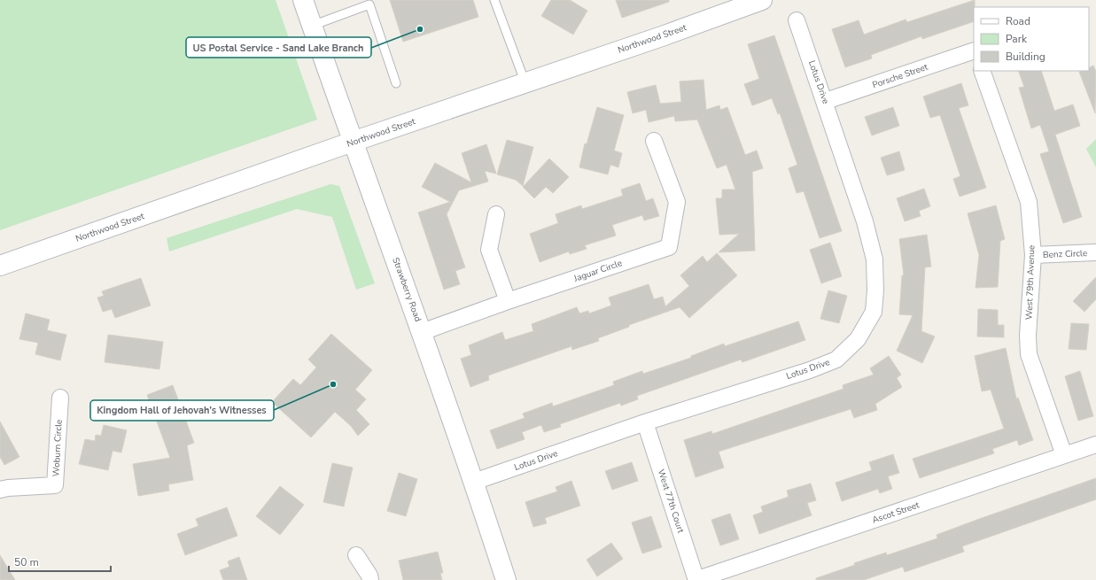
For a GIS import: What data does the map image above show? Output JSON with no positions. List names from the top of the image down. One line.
{"streets":{"street":["Northwood Street","Porsche Street","Lotus Drive","Benz Circle","Jaguar Circle","West 79th Avenue","Strawberry Road","Woburn Circle","West 77th Court","Ascot Street"]},"crossings":[["Northwood Street","Strawberry Road"],["Porsche Street","Lotus Drive"],["Lotus Drive","Strawberry Road"],["Lotus Drive","West 77th Court"],["Benz Circle","West 79th Avenue"],["Jaguar Circle","Strawberry Road"],["West 79th Avenue","Ascot Street"],["West 77th Court","Ascot Street"]],"places":["US Postal Service - Sand Lake Branch","Kingdom Hall of Jehovah’s Witnesses"],"legend":["Road","Park","Building"],"scale_bar":"50 m"}
